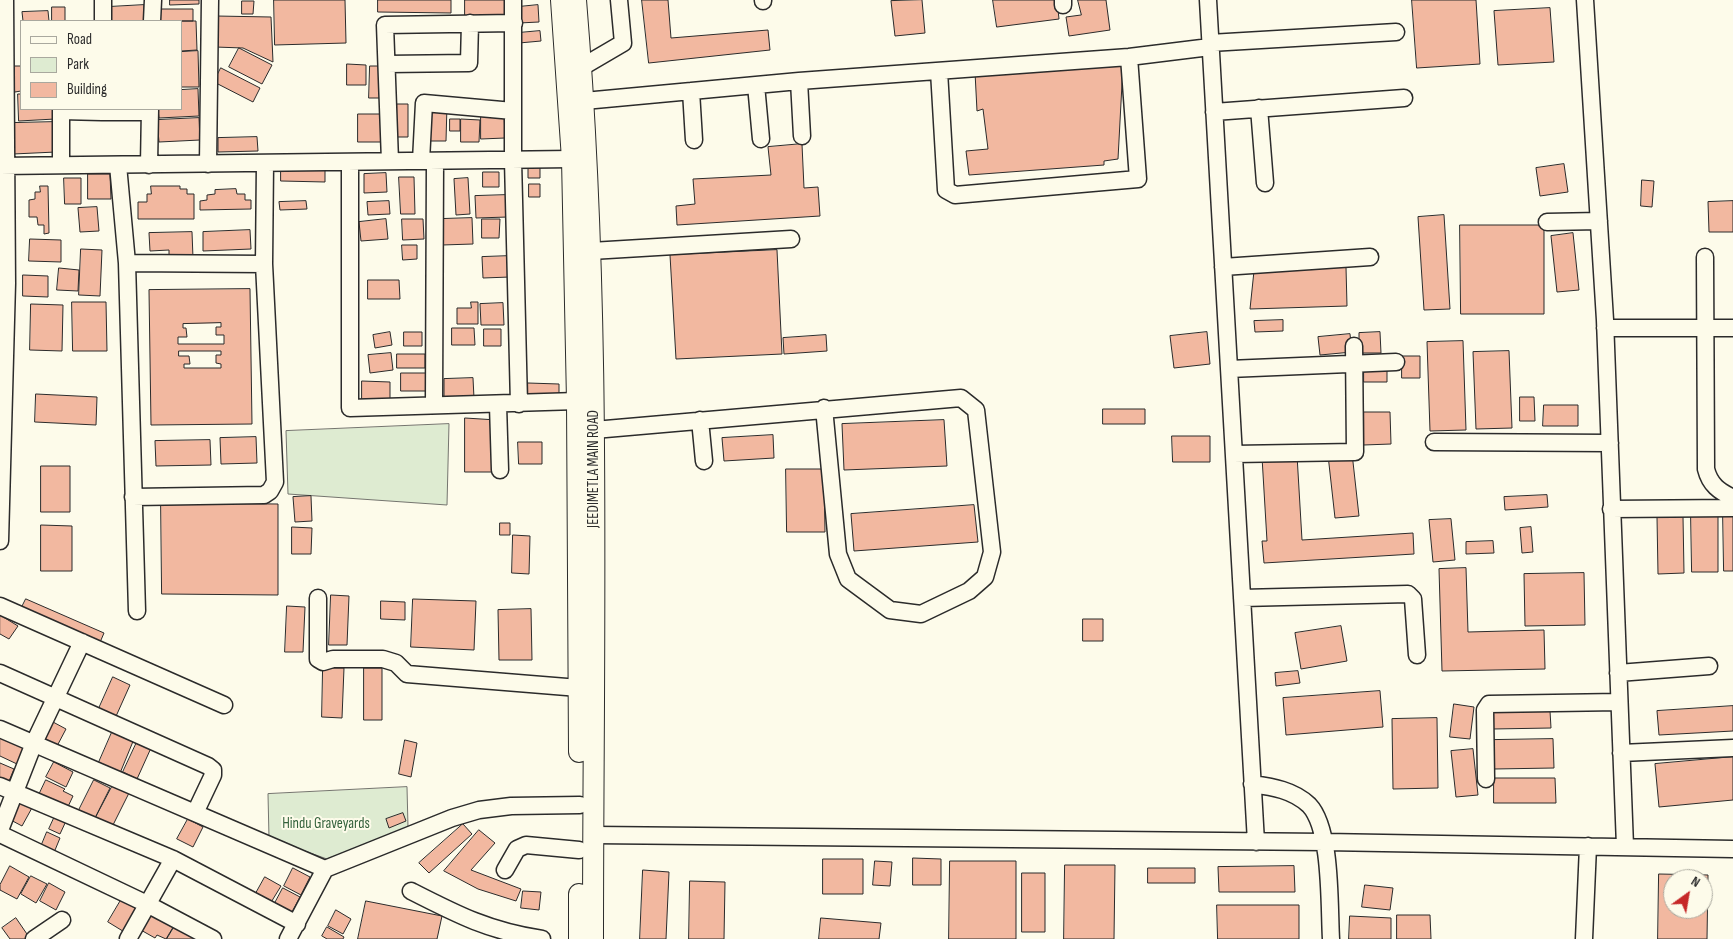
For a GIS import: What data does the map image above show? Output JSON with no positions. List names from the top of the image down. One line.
{"streets":{"main road":["JEEDIMETLA MAIN ROAD"]},"parks":["Hindu Graveyards"],"legend":["Road","Park","Building"],"north":"top right"}
